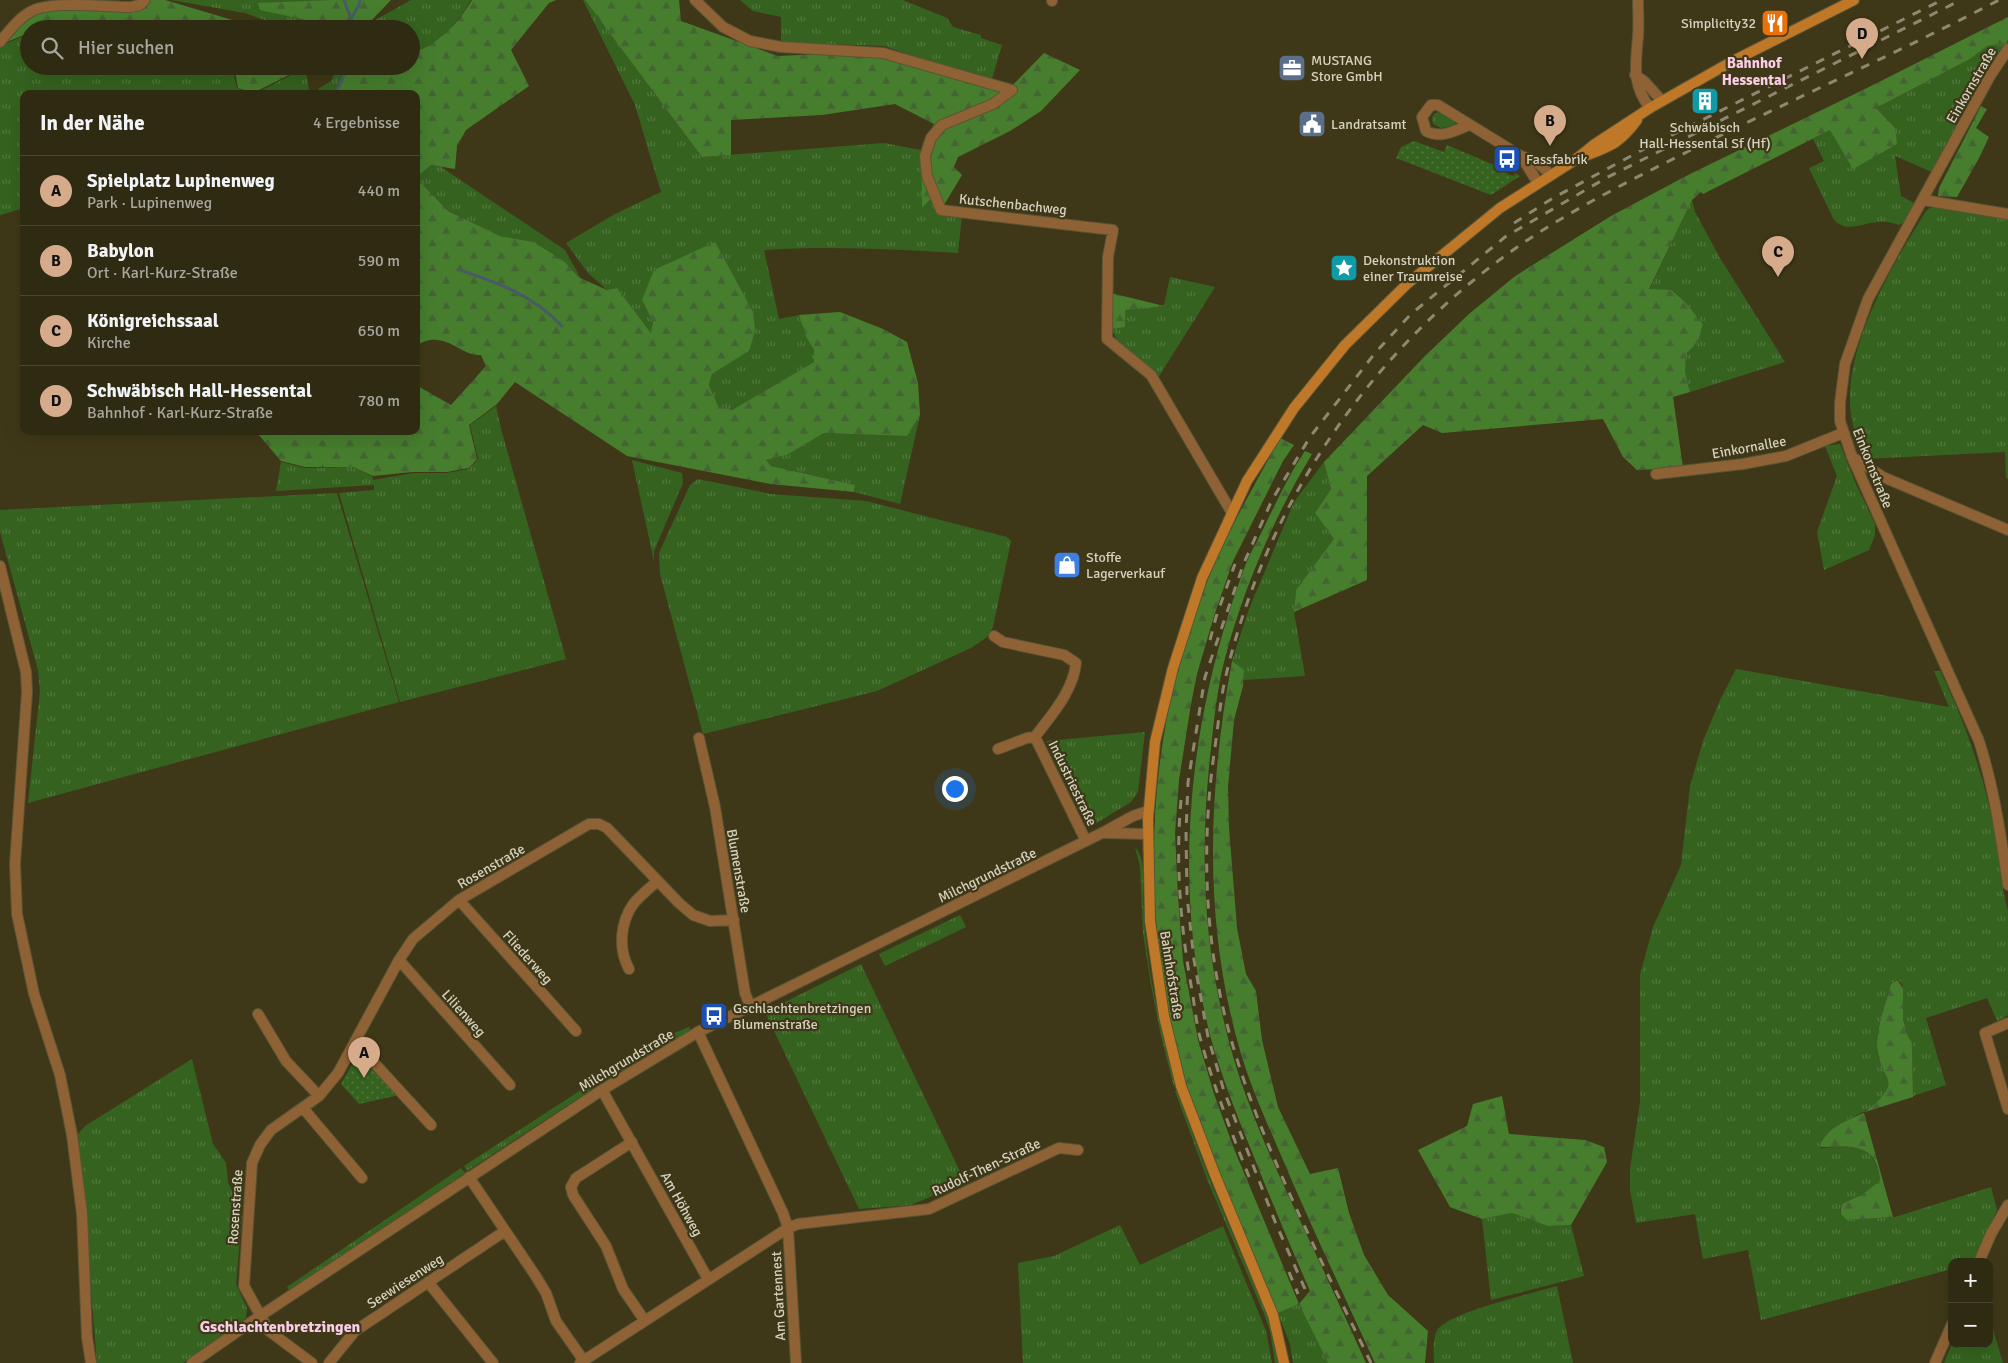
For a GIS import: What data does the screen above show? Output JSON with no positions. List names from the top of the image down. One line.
{"streets":{"main road":["Bahnhofstraße"],"street":["Einkornstraße","Kutschenbachweg","Einkornallee","Industriestraße","Rosenstraße","Blumenstraße","Milchgrundstraße","Fliederweg","Lilienweg","Rudolf-Then-Straße","Am Höhweg","Seewiesenweg","Am Gartennest"]},"crossings":[["Einkornstraße","Einkornallee"],["Kutschenbachweg","Bahnhofstraße"],["Industriestraße","Milchgrundstraße"],["Rosenstraße","Blumenstraße"],["Rosenstraße","Milchgrundstraße"],["Rosenstraße","Fliederweg"],["Rosenstraße","Lilienweg"],["Blumenstraße","Milchgrundstraße"],["Milchgrundstraße","Bahnhofstraße"],["Milchgrundstraße","Am Höhweg"],["Rudolf-Then-Straße","Am Höhweg"],["Rudolf-Then-Straße","Am Gartennest"]],"districts":["Bahnhof Hessental","Gschlachtenbretzingen"],"places":{"restaurant":["Simplicity32"],"office":["MUSTANG Store GmbH"],"building":["Schwäbisch Hall-Hessental Sf (Hf)"],"public building":["Landratsamt"],"bus stop":["Fassfabrik","Gschlachtenbretzingen Blumenstraße"],"place":["Dekonstruktion einer Traumreise"],"shop":["Stoffe Lagerverkauf"]},"page":{"pins":["D","B","C","A"],"search":"Hier suchen","heading":["In der Nähe","4 Ergebnisse"],"list":[{"mark":"A","name":"Spielplatz Lupinenweg","note":"Park · Lupinenweg","value":"440 m"},{"mark":"B","name":"Babylon","note":"Ort · Karl-Kurz-Straße","value":"590 m"},{"mark":"C","name":"Königreichssaal","note":"Kirche","value":"650 m"},{"mark":"D","name":"Schwäbisch Hall-Hessental","note":"Bahnhof · Karl-Kurz-Straße","value":"780 m"}],"map_buttons":["+","−"]}}
